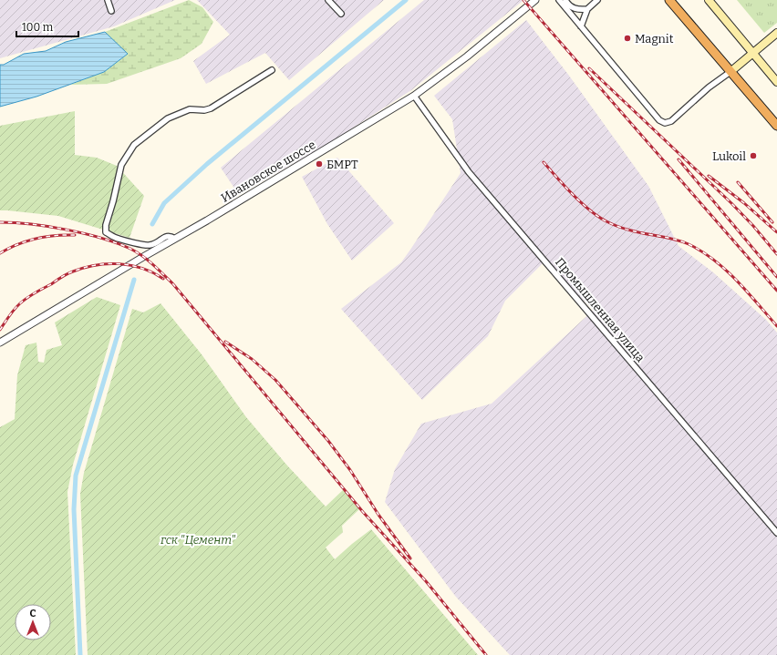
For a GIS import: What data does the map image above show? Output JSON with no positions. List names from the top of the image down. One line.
{"streets":{"street":["Ивановское шоссе","Промышленная улица"]},"crossings":[["Ивановское шоссе","Промышленная улица"]],"parks":["гск \"Цемент\""],"places":["Magnit","Lukoil","БМРТ"],"scale_bar":"100 m","north":"top"}
